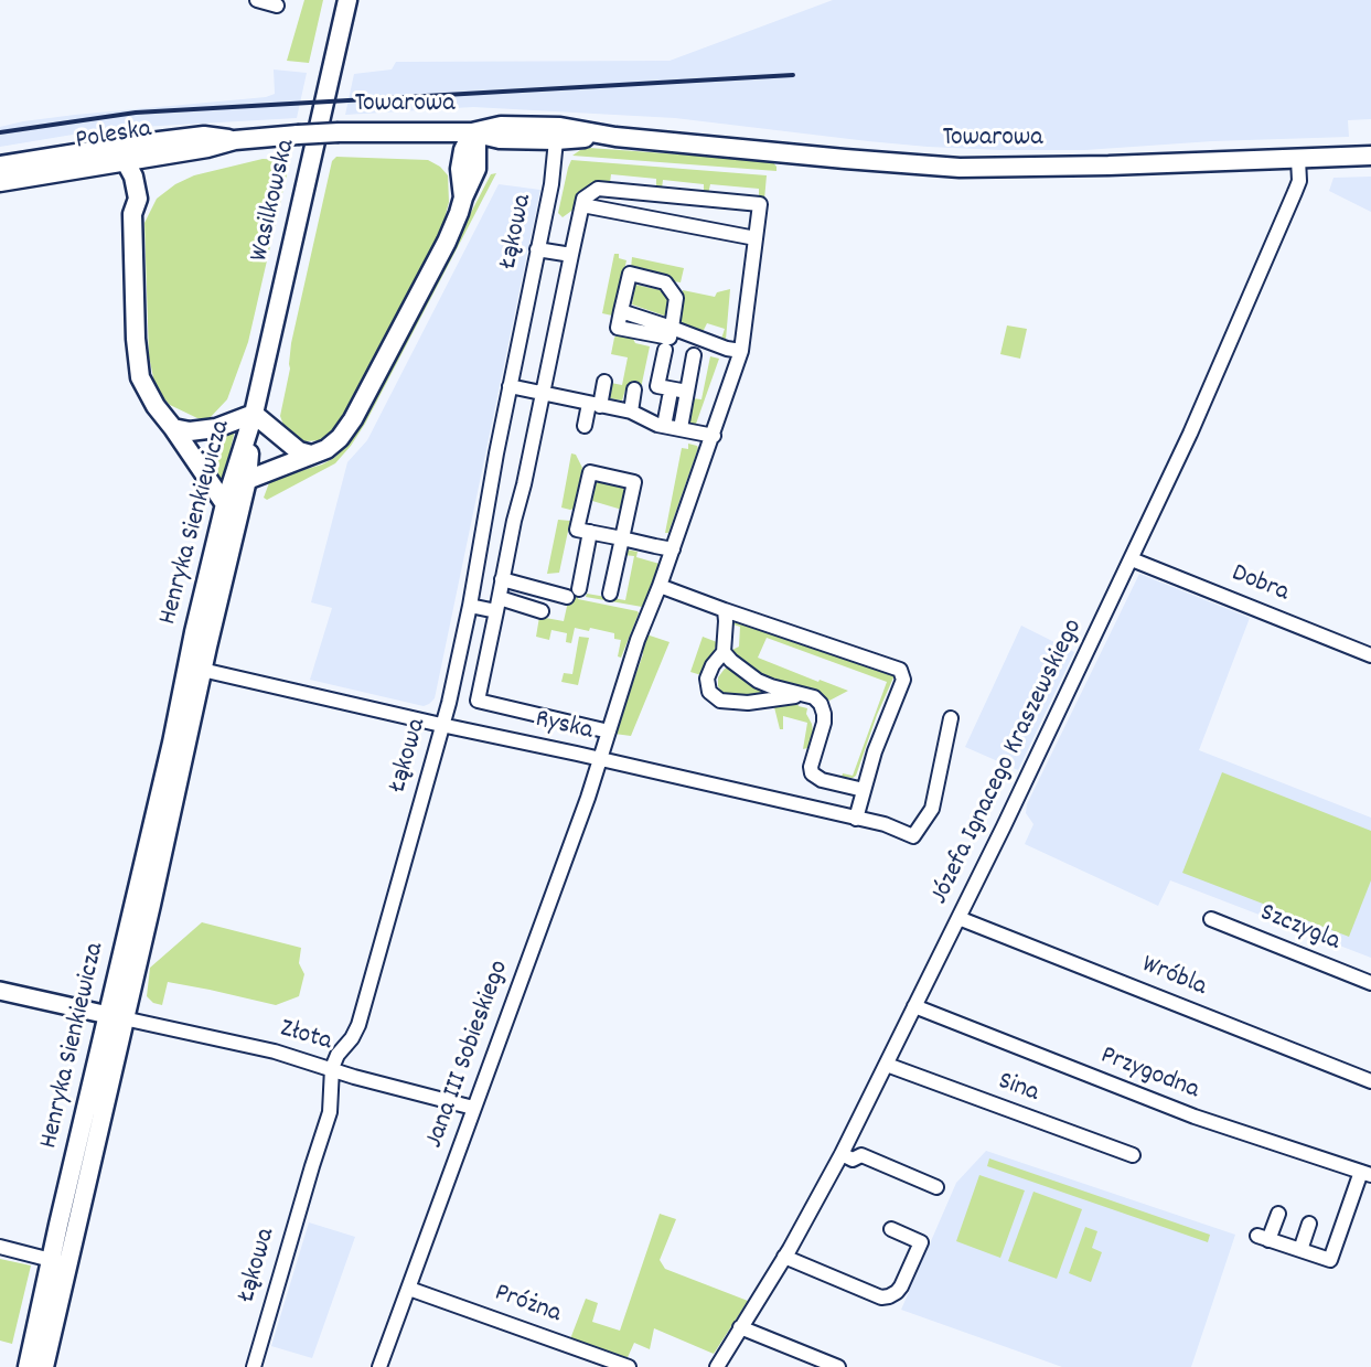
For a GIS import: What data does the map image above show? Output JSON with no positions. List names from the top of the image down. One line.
{"streets":{"main road":["Towarowa","Poleska","Wasilkowska","Henryka Sienkiewicza"],"street":["Łąkowa","Dobra","Ryska","Józefa Ignacego Kraszewskiego","Szczygla","Wróbla","Złota","Jana III Sobieskiego","Przygodna","Sina","Próżna"]},"crossings":[["Towarowa","Poleska"],["Towarowa","Łąkowa"],["Towarowa","Józefa Ignacego Kraszewskiego"],["Wasilkowska","Henryka Sienkiewicza"],["Łąkowa","Ryska"],["Łąkowa","Złota"],["Henryka Sienkiewicza","Ryska"],["Henryka Sienkiewicza","Złota"],["Dobra","Józefa Ignacego Kraszewskiego"],["Ryska","Jana III Sobieskiego"],["Józefa Ignacego Kraszewskiego","Wróbla"],["Józefa Ignacego Kraszewskiego","Przygodna"],["Józefa Ignacego Kraszewskiego","Sina"],["Złota","Jana III Sobieskiego"],["Jana III Sobieskiego","Próżna"]]}
